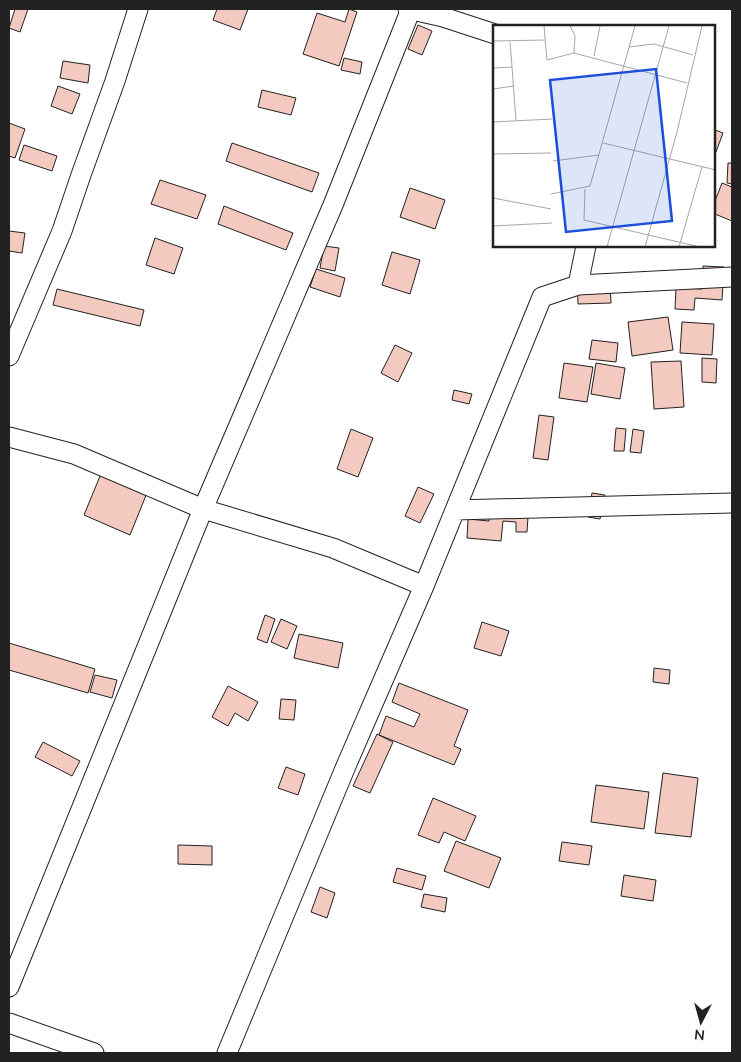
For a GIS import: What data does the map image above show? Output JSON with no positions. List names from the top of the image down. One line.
{"north":"bottom"}
